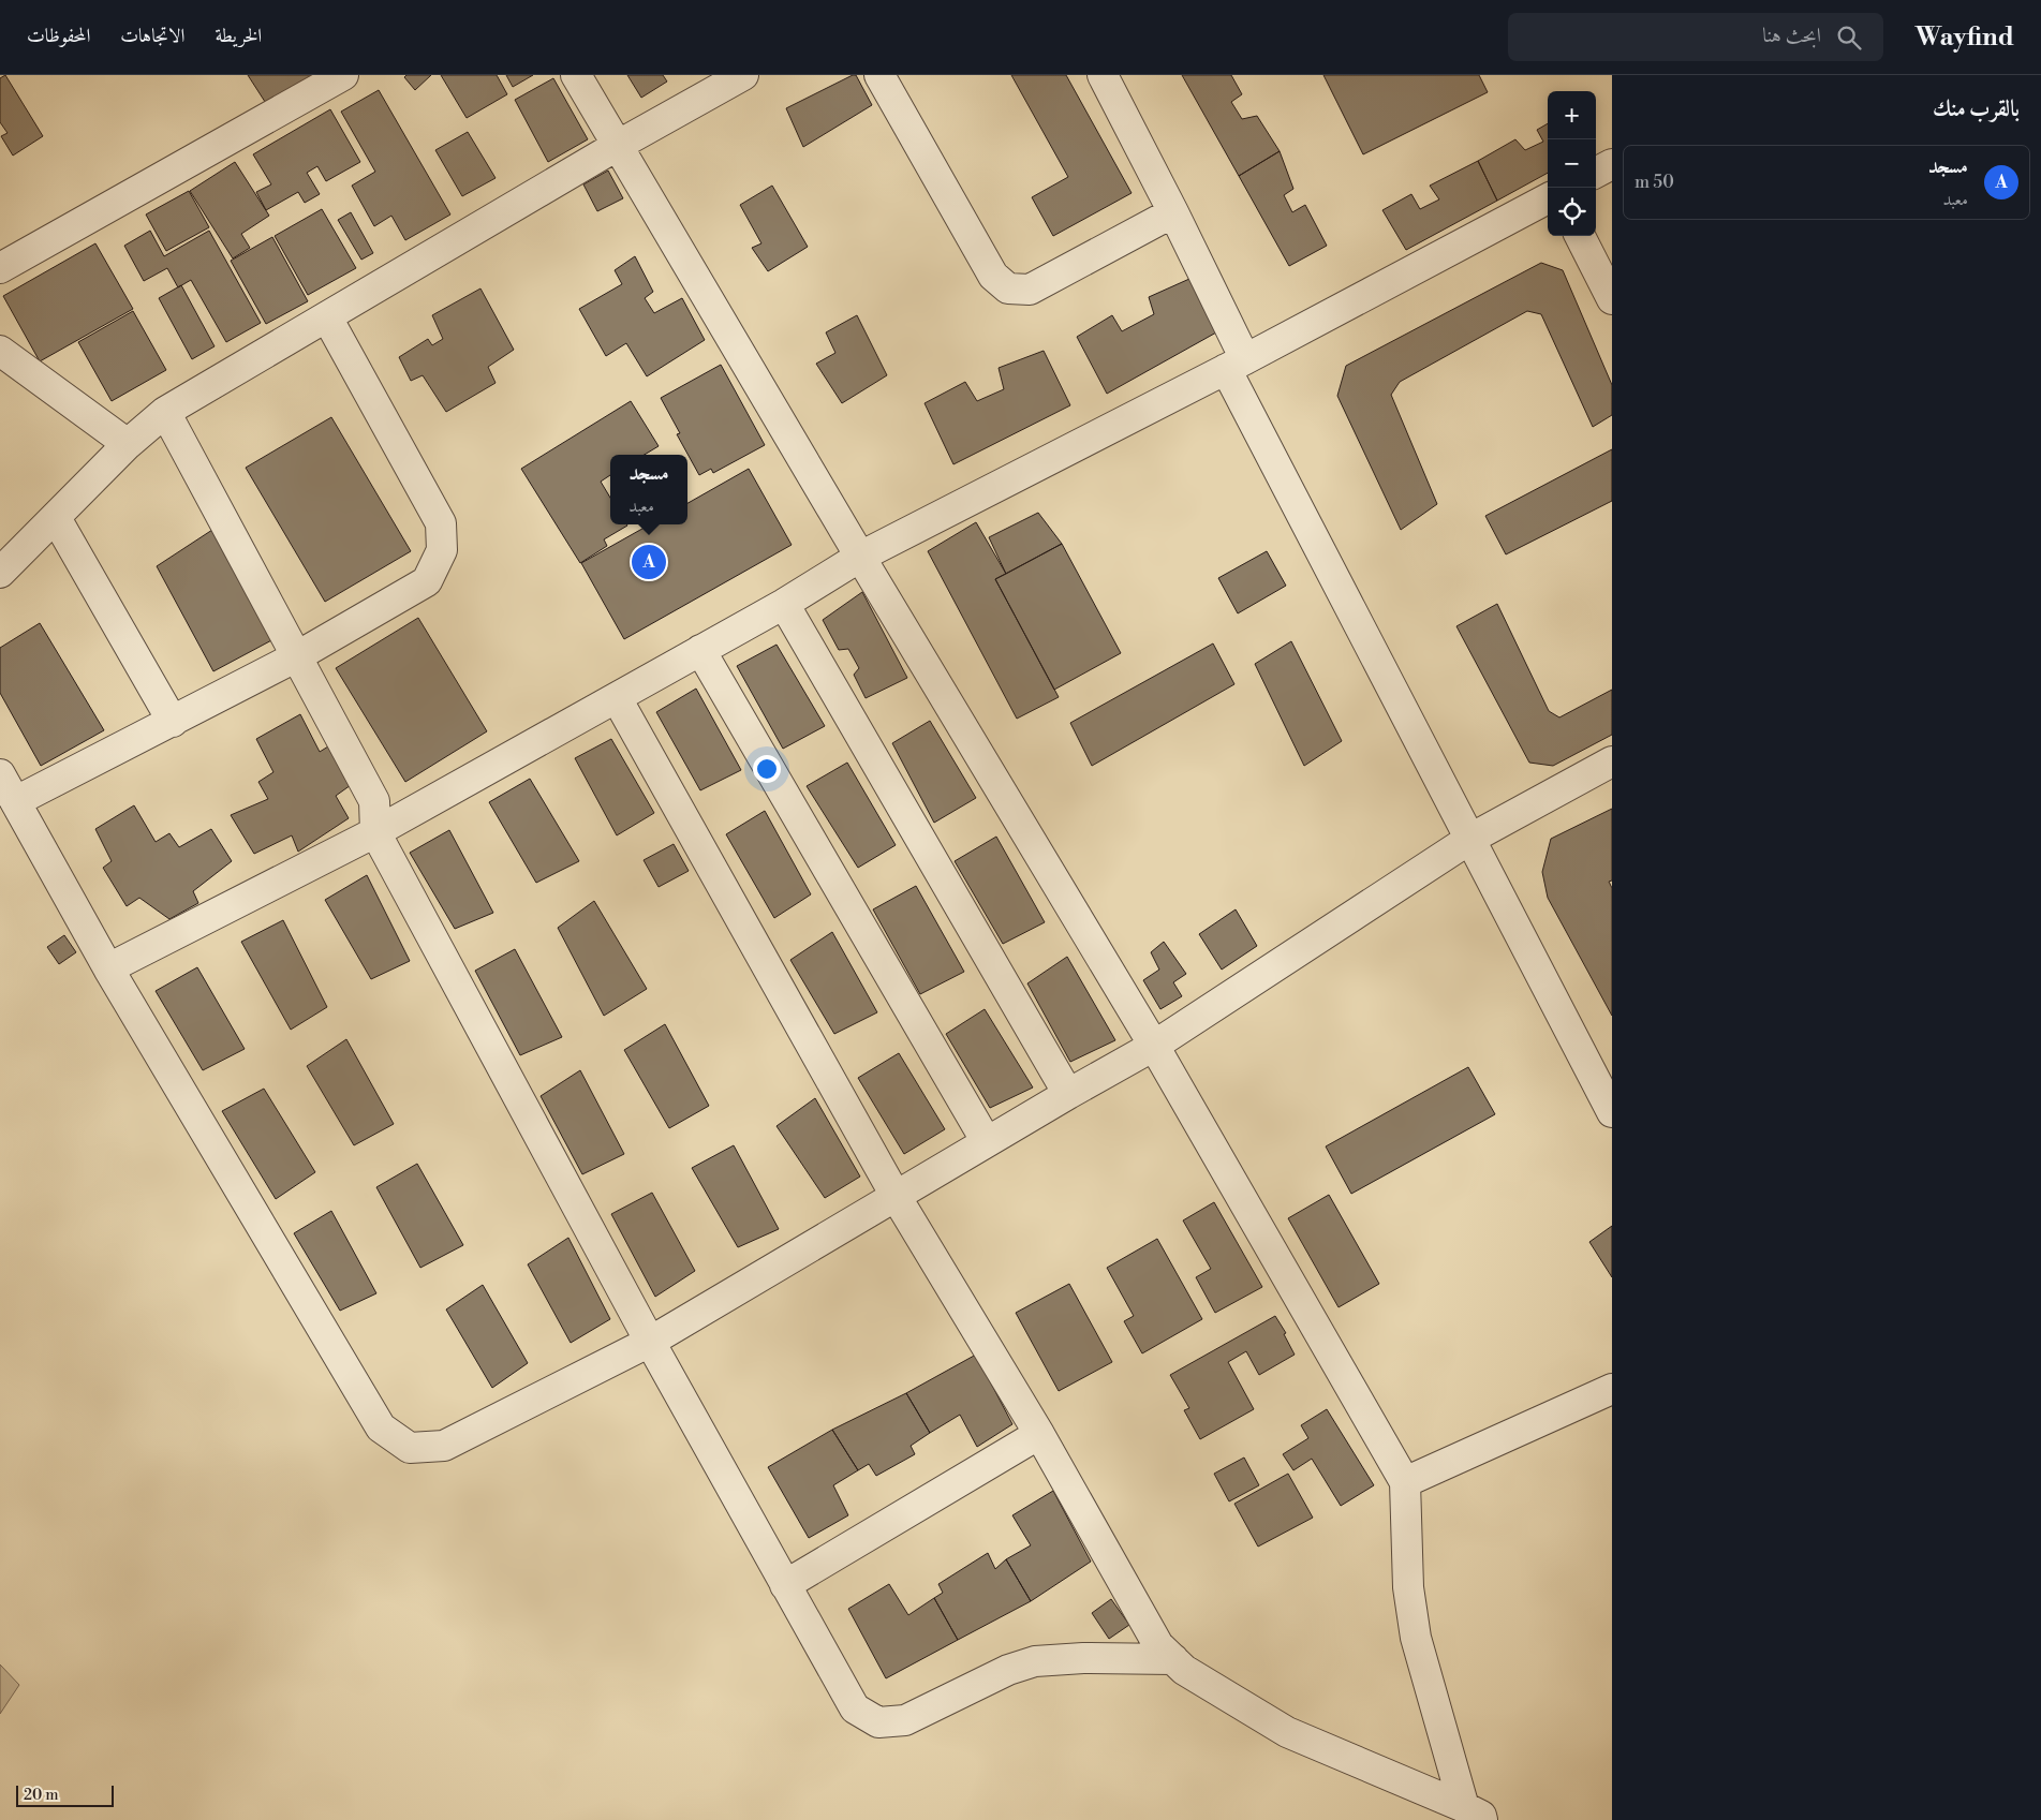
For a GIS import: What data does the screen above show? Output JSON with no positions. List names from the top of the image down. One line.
{"scale_bar":"20 m","page":{"header":"Wayfind","search":"ابحث هنا","nav":["الخريطة","الاتجاهات","المحفوظات"],"heading":"بالقرب منك","map_buttons":["+","−"],"list":[{"mark":"A","name":"مسجد","note":"معبد","value":"50 m"}],"popup":["مسجد","معبد"],"pins":"A","scale":"20 m"}}
